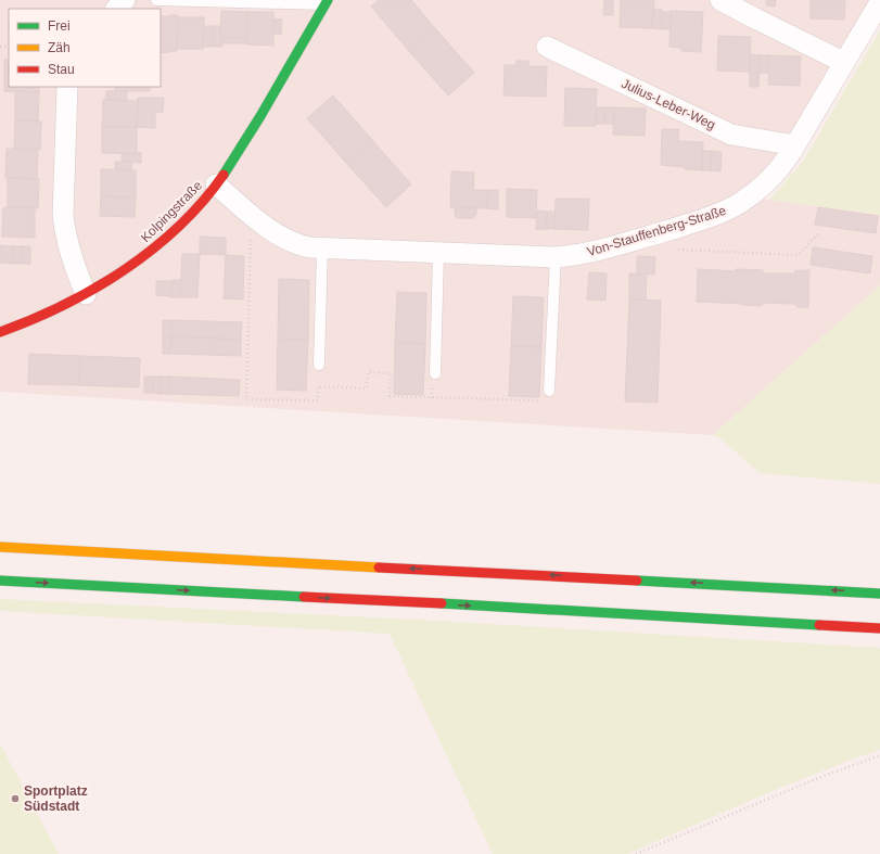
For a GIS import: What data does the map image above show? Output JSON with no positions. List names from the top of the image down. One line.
{"streets":{"main road":["Kolpingstraße"],"street":["Julius-Leber-Weg","Von-Stauffenberg-Straße"]},"crossings":[["Julius-Leber-Weg","Von-Stauffenberg-Straße"],["Kolpingstraße","Von-Stauffenberg-Straße"]],"places":["Sportplatz Südstadt"],"legend":["Frei","Zäh","Stau"]}
